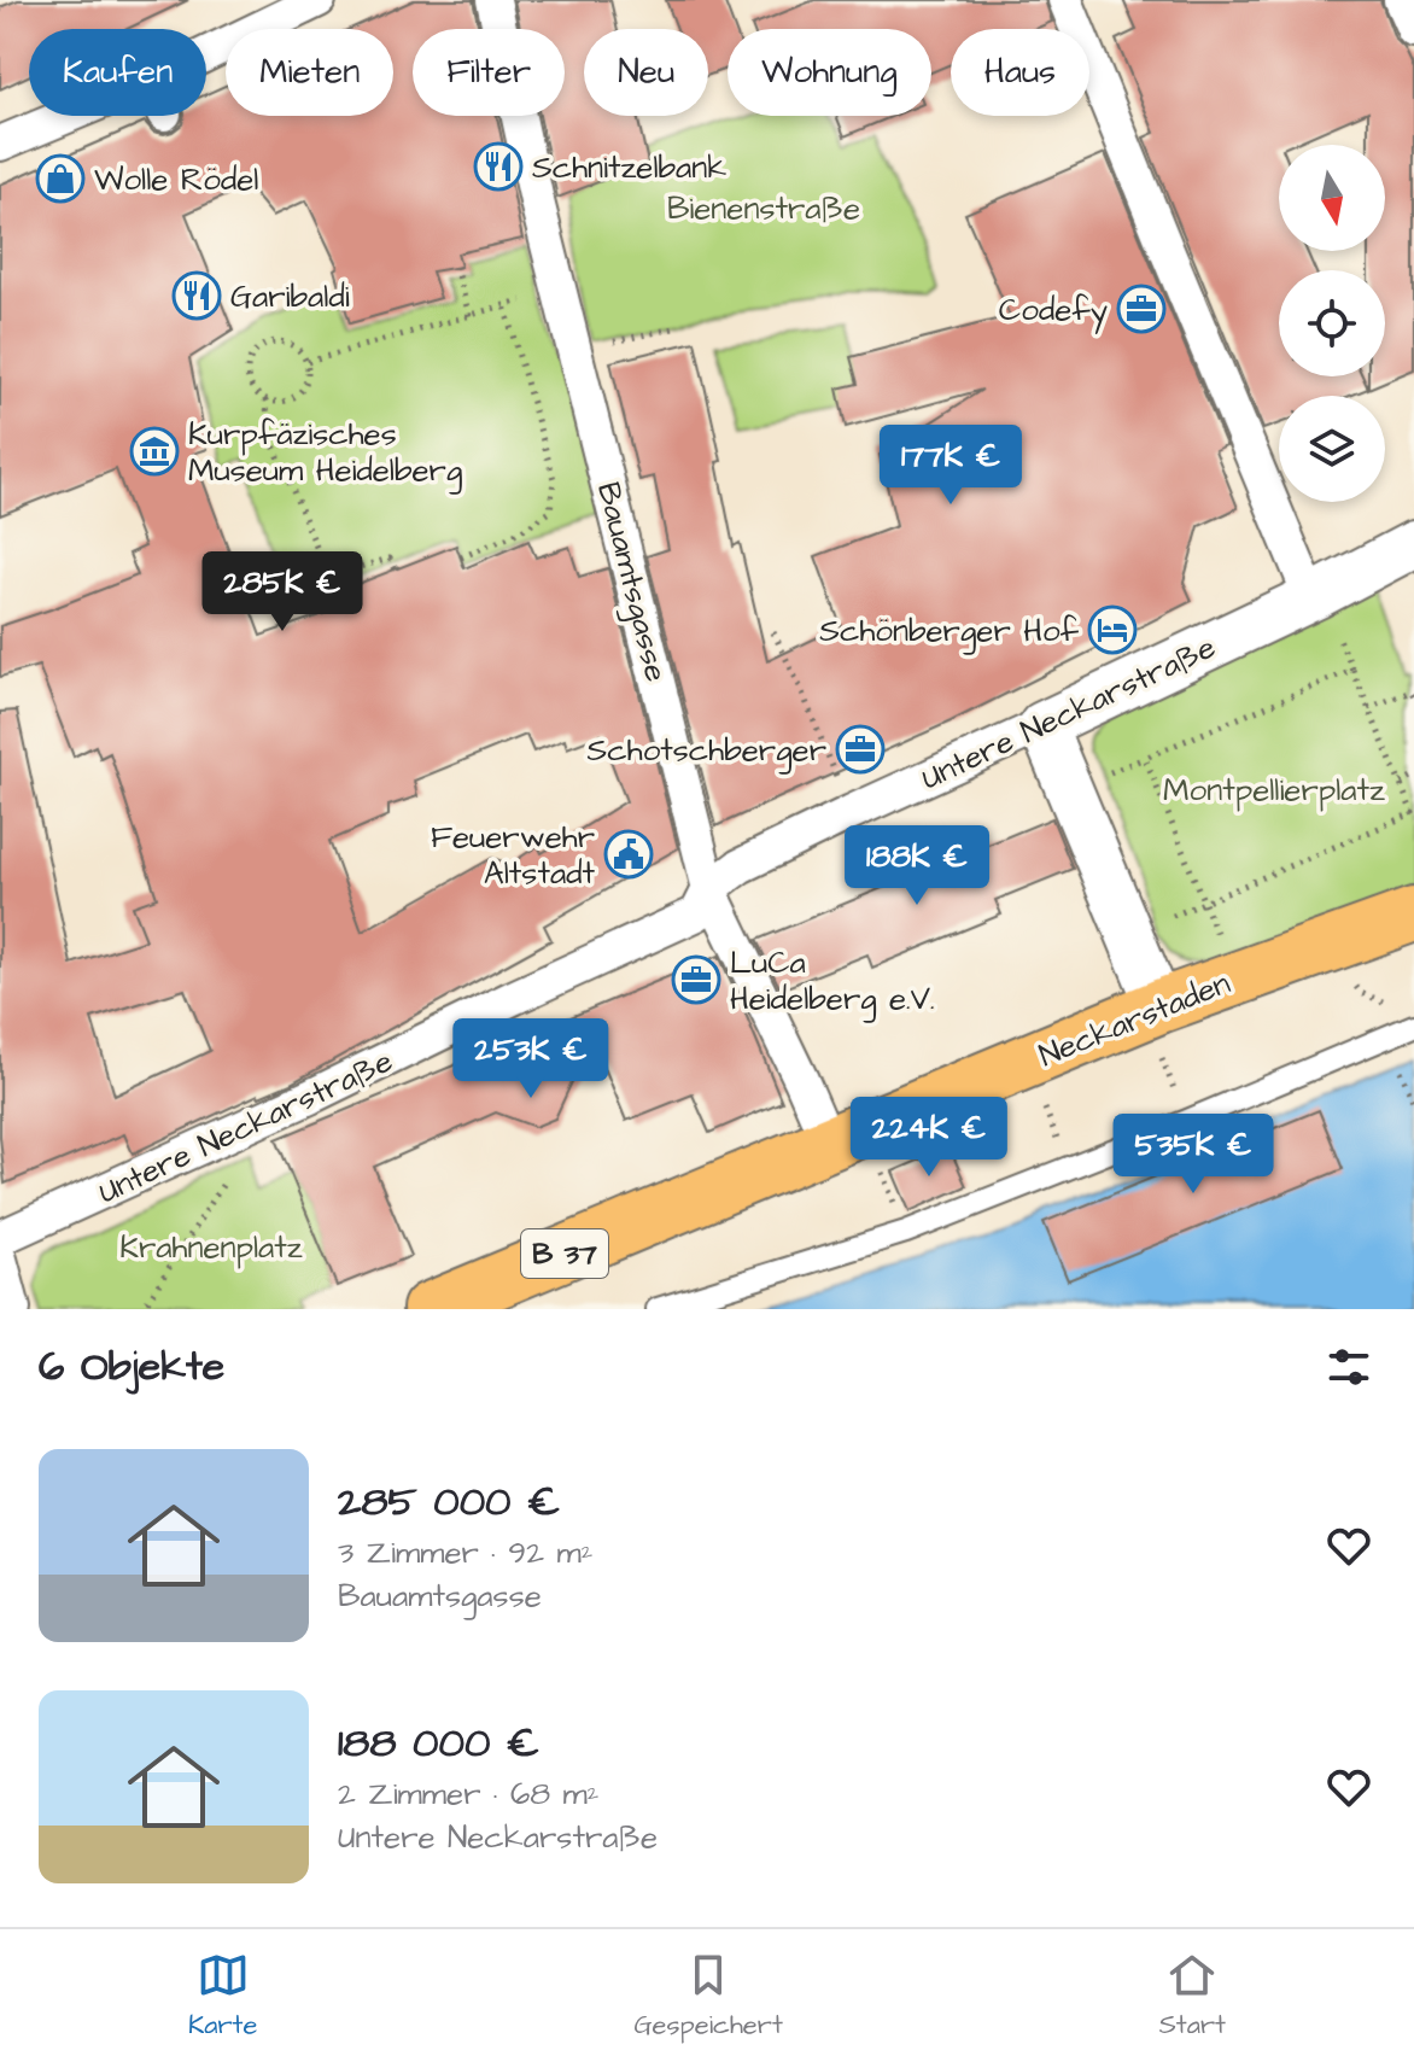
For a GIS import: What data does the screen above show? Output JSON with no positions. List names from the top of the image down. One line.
{"streets":{"main road":["Neckarstaden","B 37"],"street":["Bauamtsgasse","Untere Neckarstraße"]},"crossings":[["Bauamtsgasse","Untere Neckarstraße"],["Bauamtsgasse","Neckarstaden"]],"parks":["Bienenstraße","Montpellierplatz","Krahnenplatz"],"places":{"restaurant":["Schnitzelbank","Garibaldi"],"shop":["Wolle Rödel"],"office":["Codefy","Schotschberger","LuCa Heidelberg e.V."],"museum":["Kurpfäzisches Museum Heidelberg"],"hotel":["Schönberger Hof"],"public building":["Feuerwehr Altstadt"]},"north":"bottom","page":{"chip":["Kaufen","Mieten","Filter","Neu","Wohnung","Haus"],"price":["177K €","285K €","188K €","253K €","224K €","535K €"],"heading":"6 Objekte","list":[{"name":"285 000 €","note":"3 Zimmer · 92 m² · Bauamtsgasse"},{"name":"188 000 €","note":"2 Zimmer · 68 m² · Untere Neckarstraße"}],"tabs":["Karte","Gespeichert","Start"]}}
